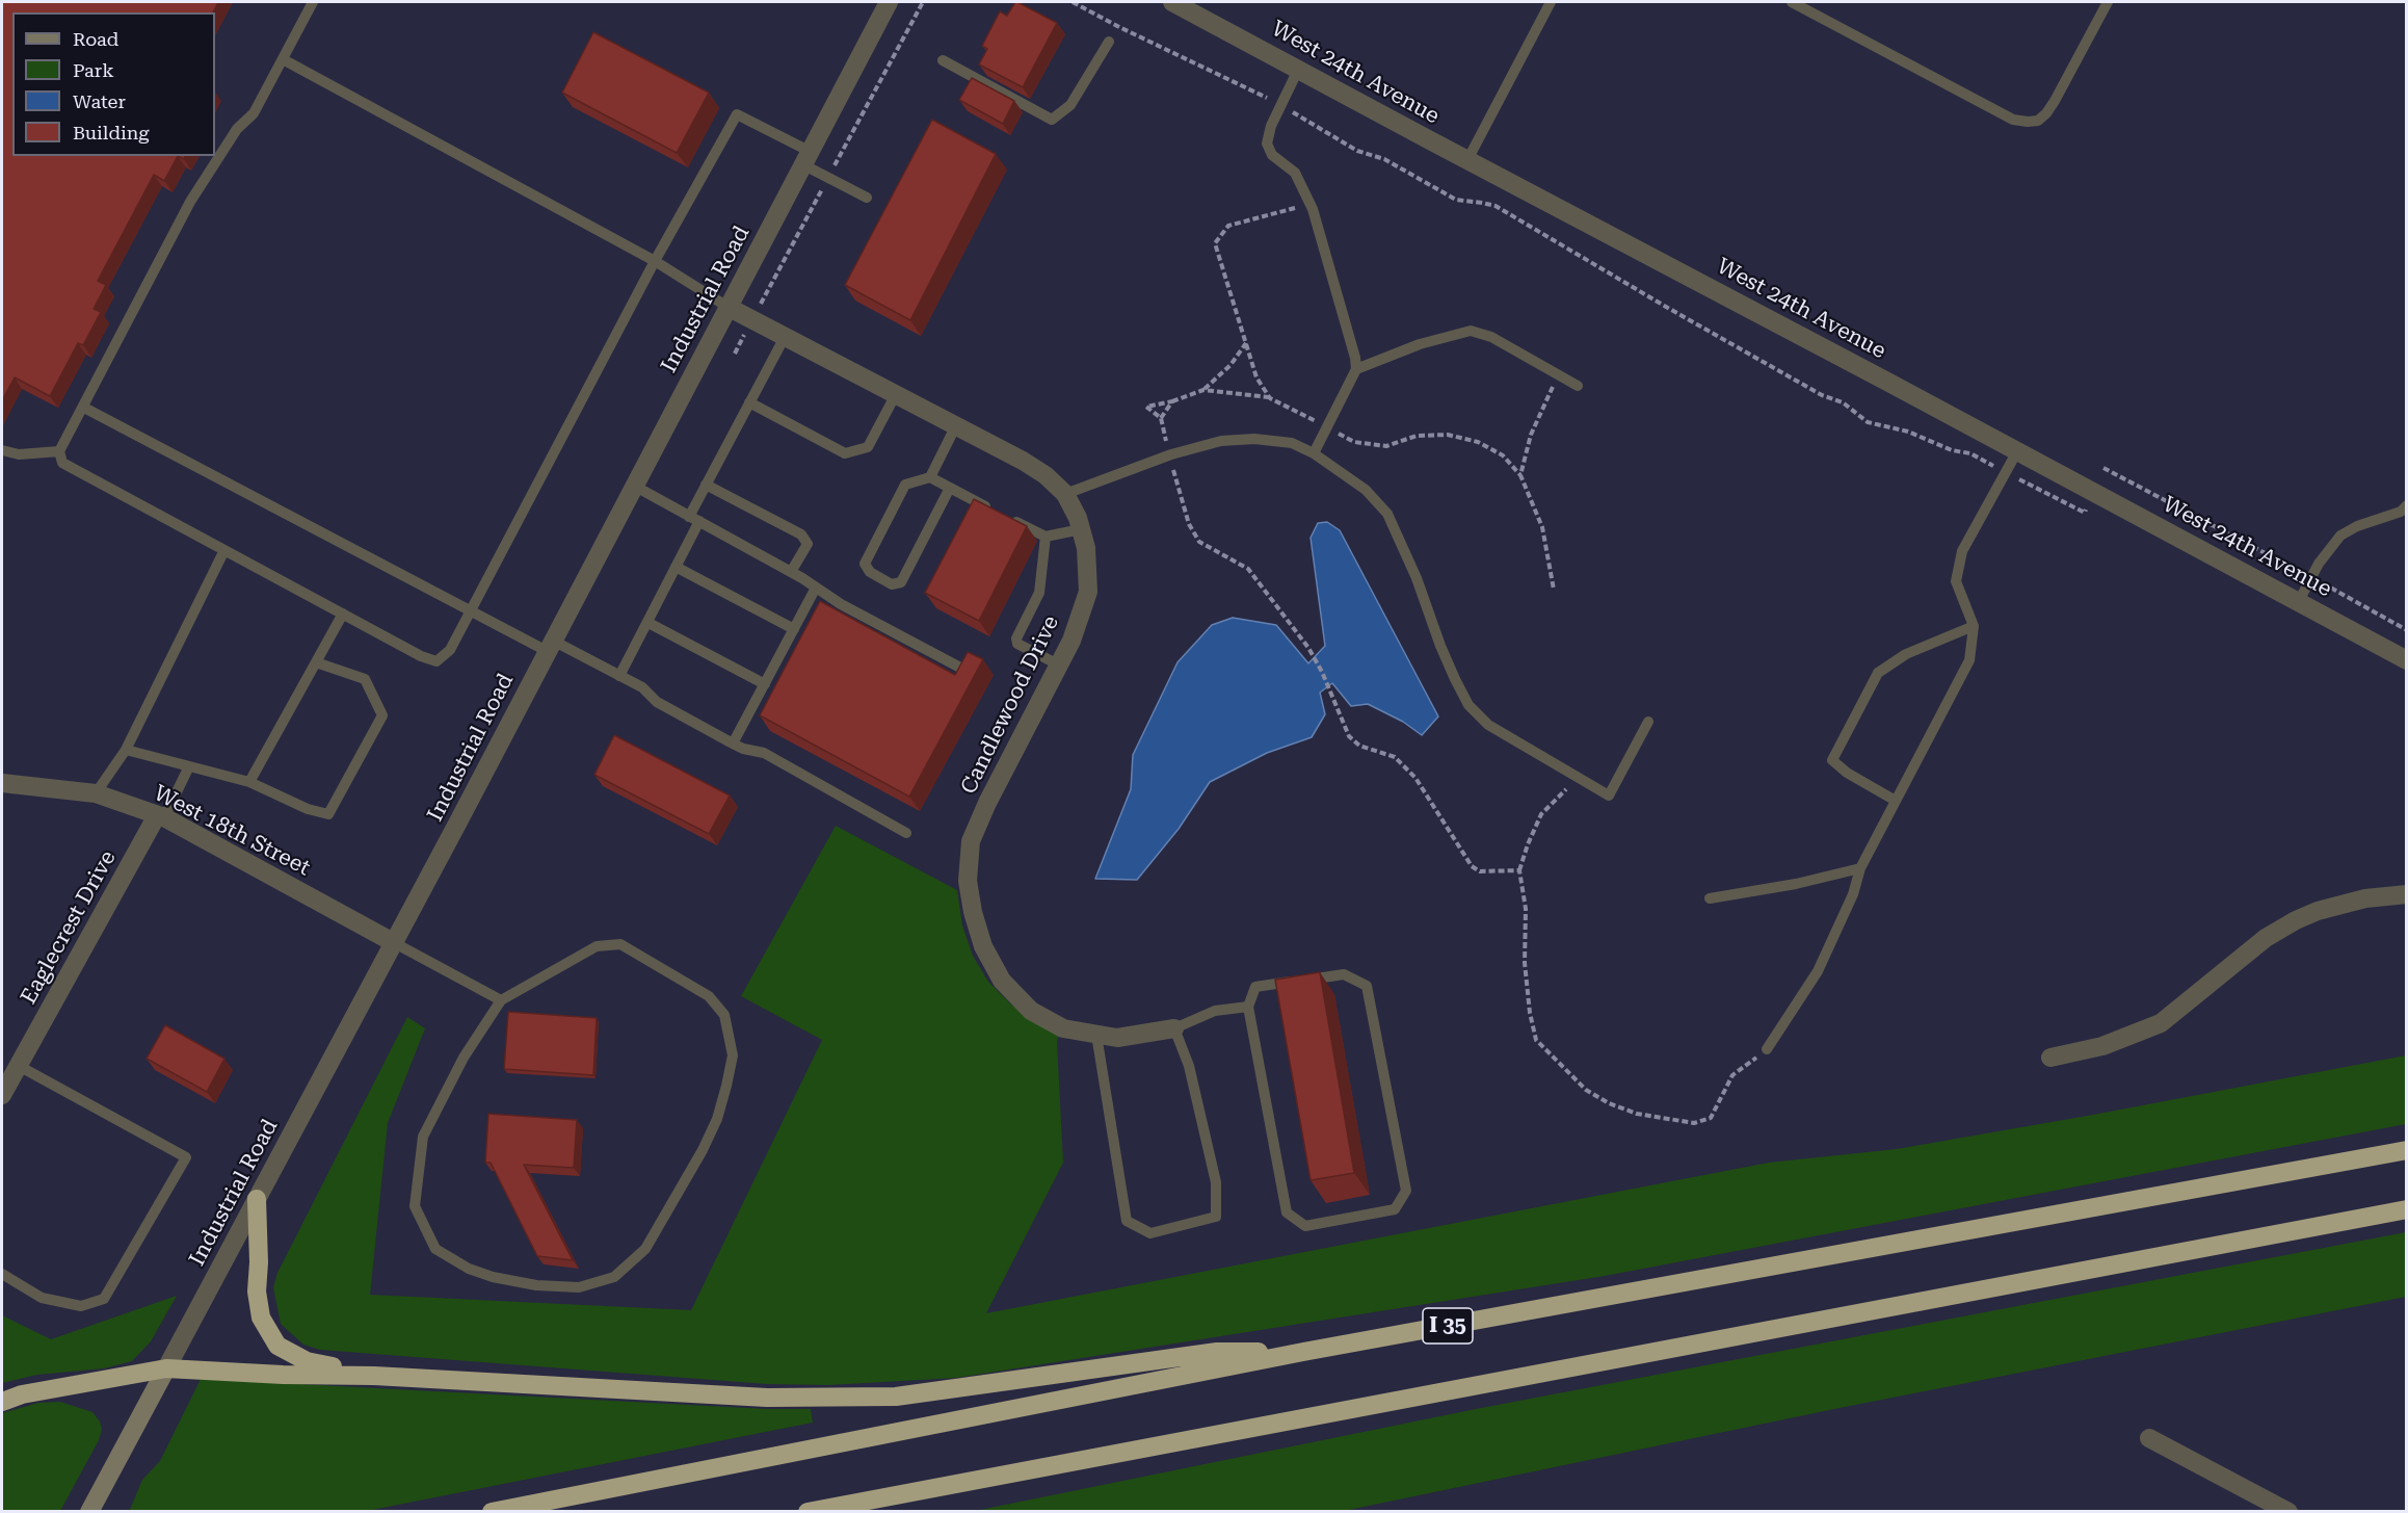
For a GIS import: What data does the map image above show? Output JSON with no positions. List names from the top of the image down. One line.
{"streets":{"highway":["I 35"],"main road":["Industrial Road"],"street":["West 24th Avenue","Candlewood Drive","West 18th Street","Eaglecrest Drive"]},"crossings":[["Industrial Road","Candlewood Drive"],["Industrial Road","West 18th Street"],["West 18th Street","Eaglecrest Drive"]],"legend":["Road","Park","Water","Building"]}
